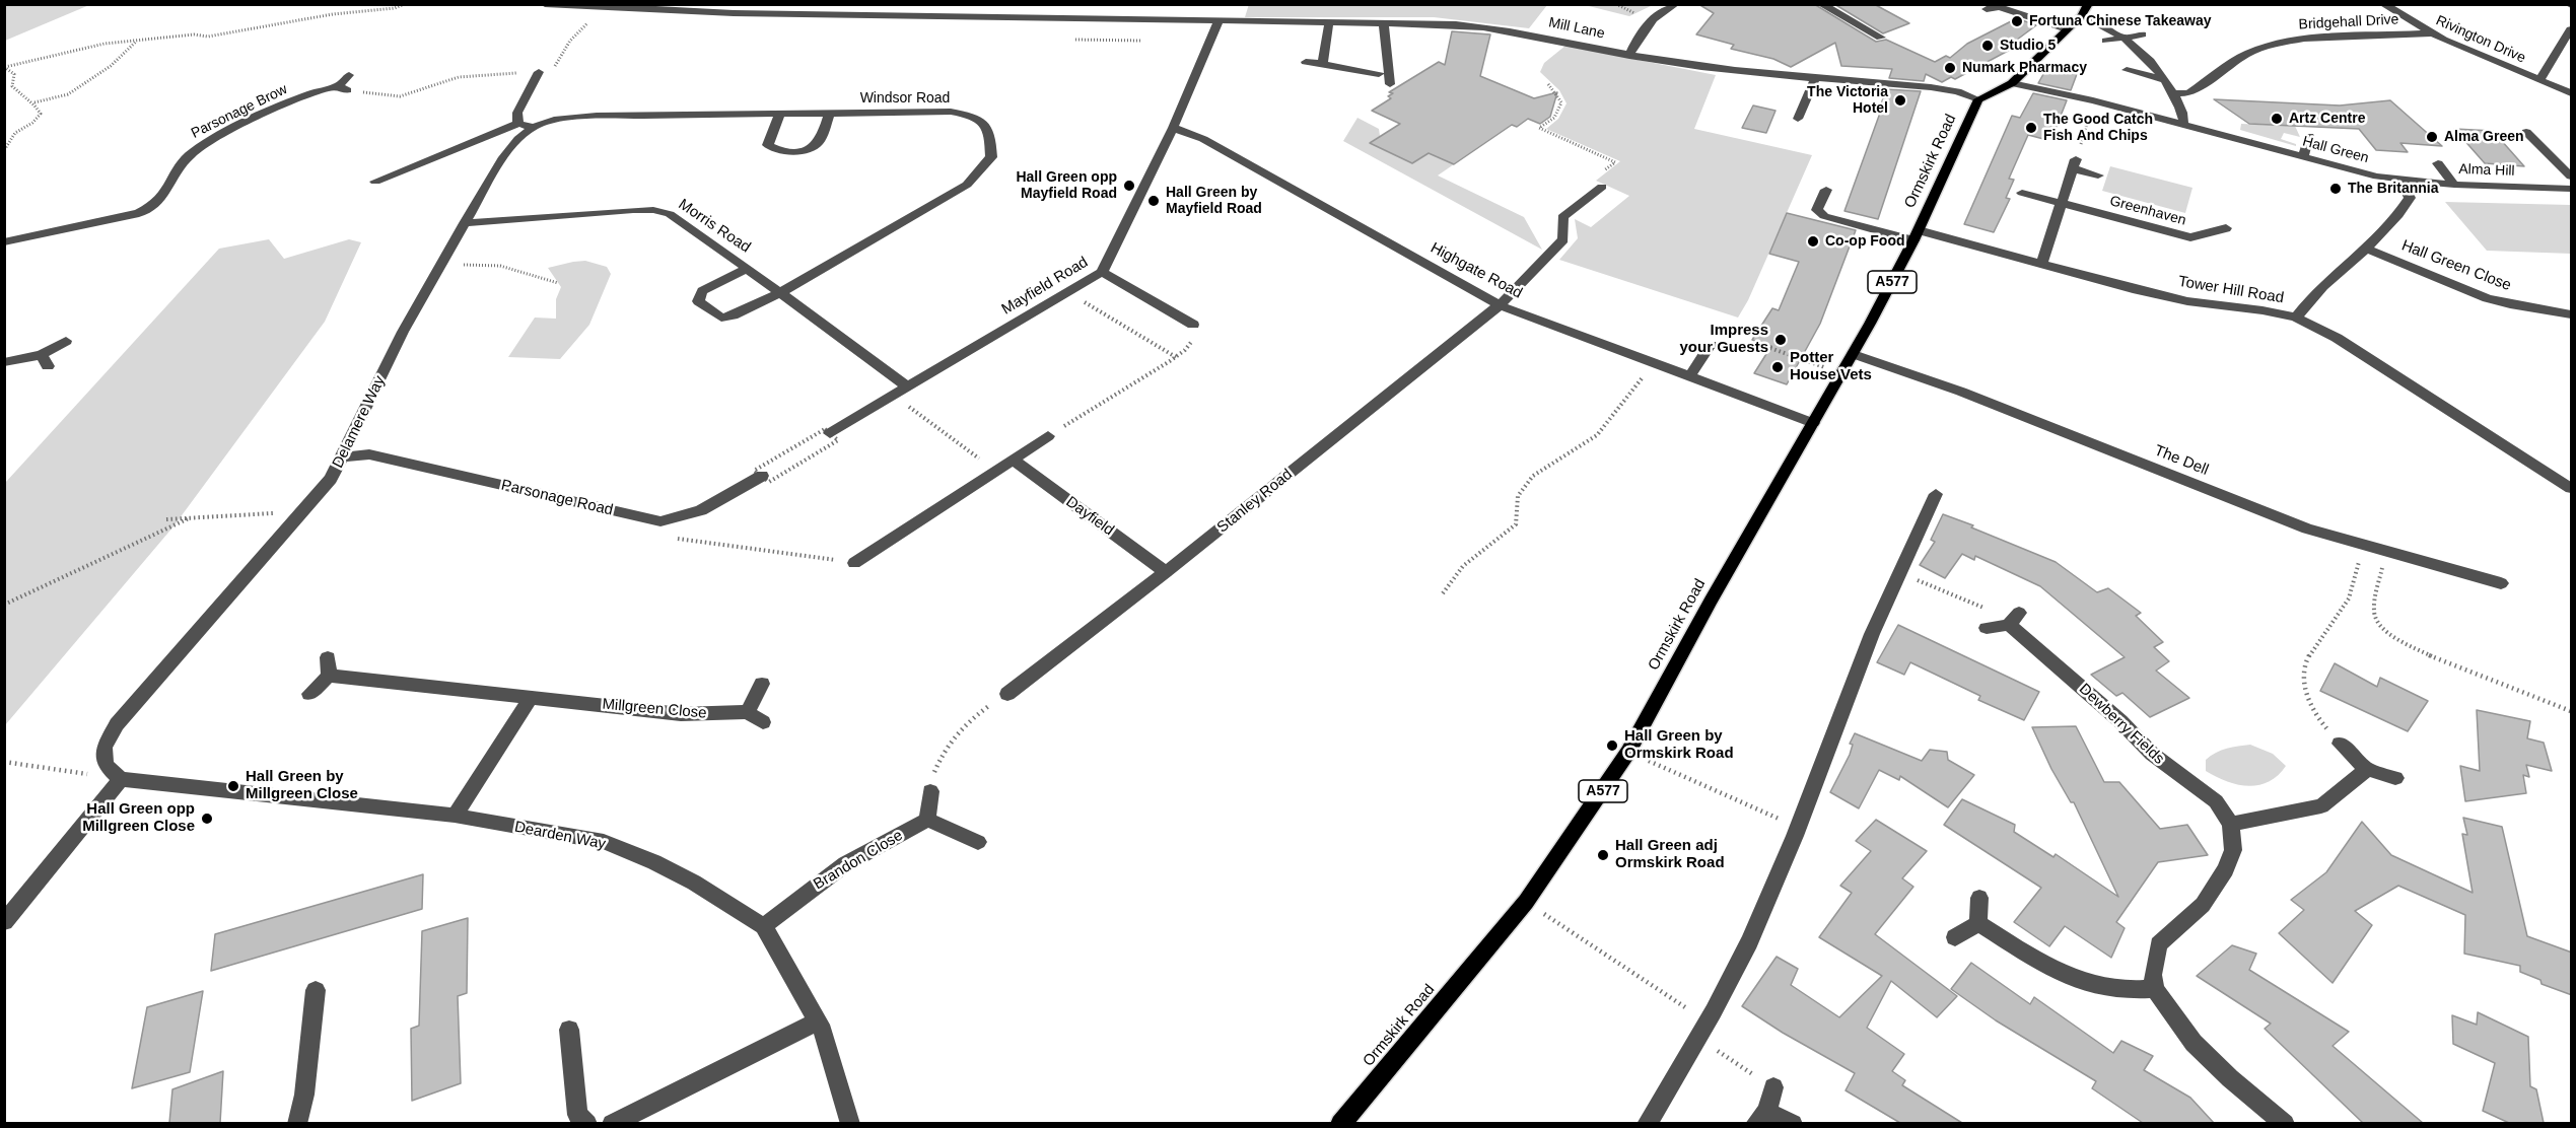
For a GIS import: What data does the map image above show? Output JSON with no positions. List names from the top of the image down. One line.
{"streets":{"main road":["Ormskirk Road","A577"],"street":["Bridgehall Drive","Mill Lane","Rivington Drive","Windsor Road","Parsonage Brow","Hall Green","Alma Hill","Greenhaven","Morris Road","Hall Green Close","Highgate Road","Mayfield Road","Tower Hill Road","Delamere Way","The Dell","Parsonage Road","Stanley Road","Dayfield","Millgreen Close","Dewberry Fields","Dearden Way","Brandon Close"]},"crossings":[["Bridgehall Drive","Rivington Drive"],["Mill Lane","Ormskirk Road"],["Mill Lane","Mayfield Road"],["Windsor Road","Morris Road"],["Windsor Road","Delamere Way"],["Hall Green","Alma Hill"],["Ormskirk Road","Highgate Road"],["Ormskirk Road","Tower Hill Road"],["Ormskirk Road","The Dell"],["Morris Road","Mayfield Road"],["Morris Road","Delamere Way"],["Highgate Road","Mayfield Road"],["Highgate Road","Stanley Road"],["Delamere Way","Parsonage Road"],["Delamere Way","Dearden Way"],["Stanley Road","Dayfield"],["Dearden Way","Brandon Close"]],"places":["Fortuna Chinese Takeaway","Studio 5","Numark Pharmacy","The Victoria Hotel","Artz Centre","The Good Catch Fish And Chips","Alma Green","Hall Green opp Mayfield Road","The Britannia","Hall Green by Mayfield Road","Co-op Food","Impress your Guests","Potter House Vets","Hall Green by Ormskirk Road","Hall Green by Millgreen Close","Hall Green opp Millgreen Close","Hall Green adj Ormskirk Road"]}
